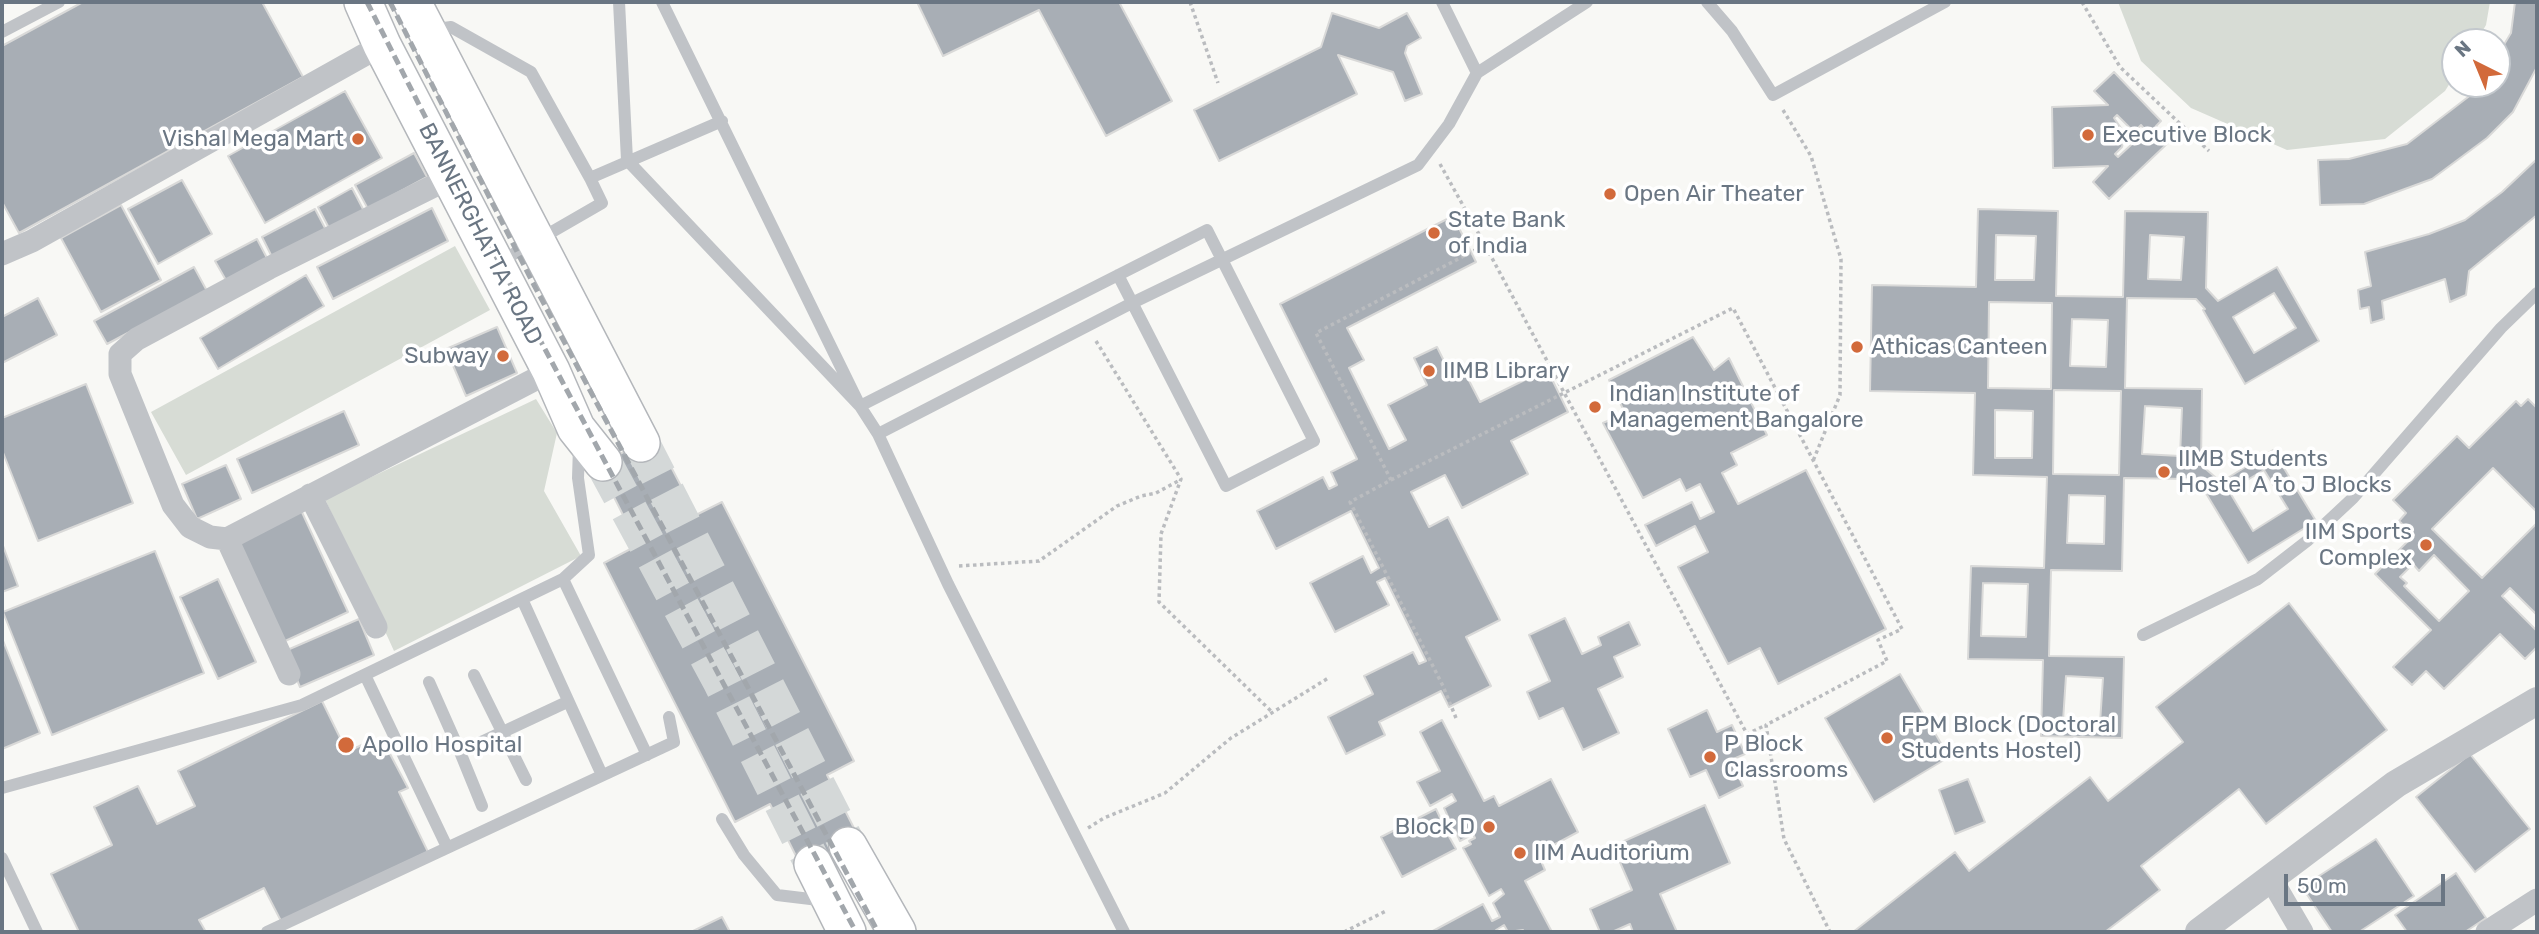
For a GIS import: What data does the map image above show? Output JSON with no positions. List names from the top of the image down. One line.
{"streets":{"main road":["BANNERGHATTA ROAD"]},"places":["Executive Block","Vishal Mega Mart","Open Air Theater","State Bank of India","Athicas Canteen","Subway","IIMB Library","Indian Institute of Management Bangalore","IIMB Students Hostel A to J Blocks","IIM Sports Complex","FPM Block (Doctoral Students Hostel)","Apollo Hospital","P Block Classrooms","Block D","IIM Auditorium"],"scale_bar":"50 m","north":"top left"}
